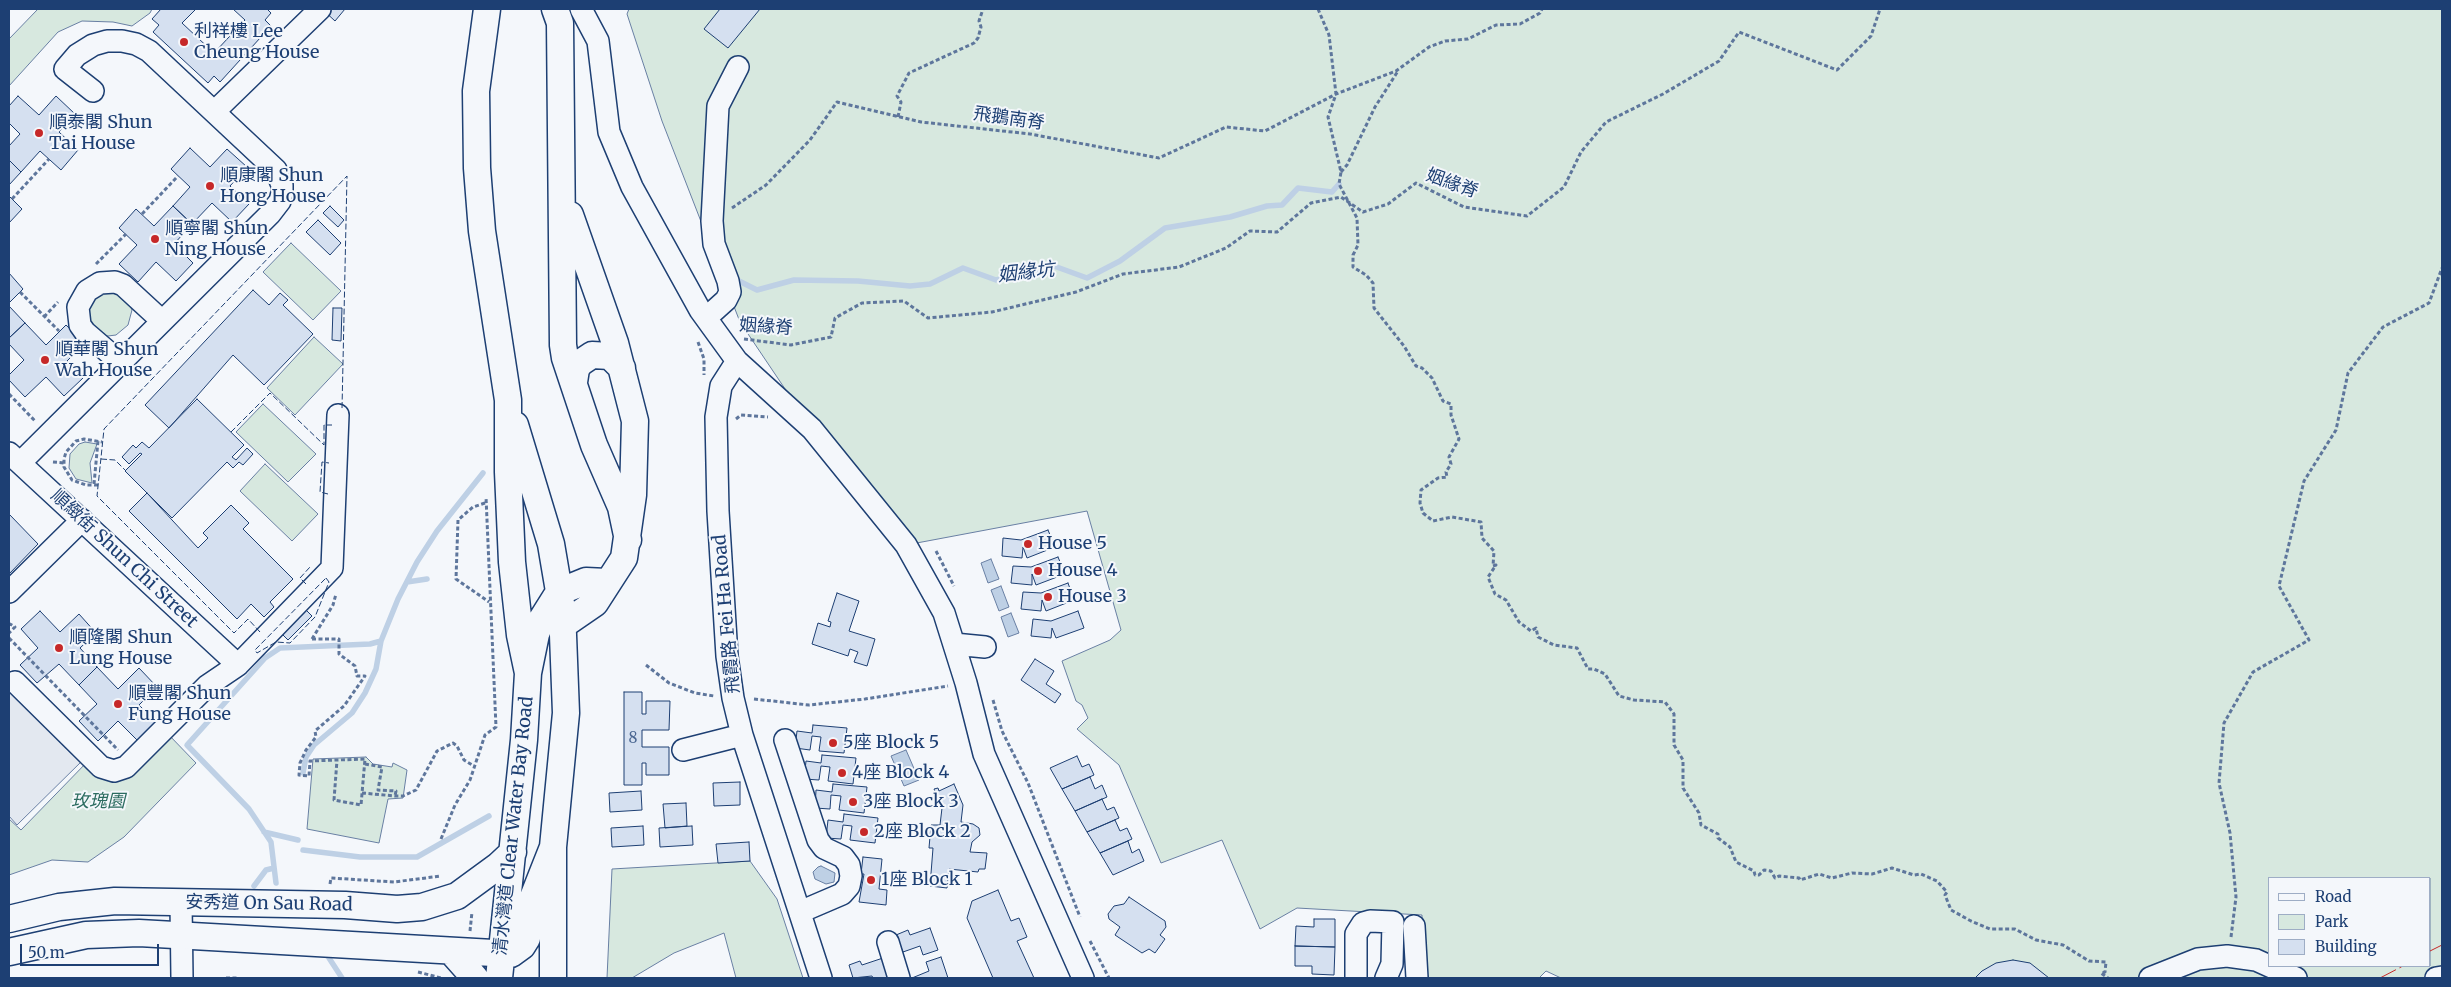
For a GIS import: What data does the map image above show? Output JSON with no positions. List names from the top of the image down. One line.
{"streets":{"main road":["清水灣道 Clear Water Bay Road","安秀道 On Sau Road"],"street":["順緻街 Shun Chi Street","飛霞路 Fei Ha Road"],"path":["飛鵝南脊","姻緣脊"]},"crossings":[["清水灣道 Clear Water Bay Road","安秀道 On Sau Road"]],"water":["姻緣坑"],"parks":["玫瑰園"],"places":["利祥樓 Lee Cheung House","順泰閣 Shun Tai House","順康閣 Shun Hong House","順寧閣 Shun Ning House","順華閣 Shun Wah House","House 5","House 4","House 3","順隆閣 Shun Lung House","順豐閣 Shun Fung House","5座 Block 5","4座 Block 4","3座 Block 3","2座 Block 2","1座 Block 1"],"house_numbers":["8"],"legend":["Road","Park","Building"],"scale_bar":"50 m"}
